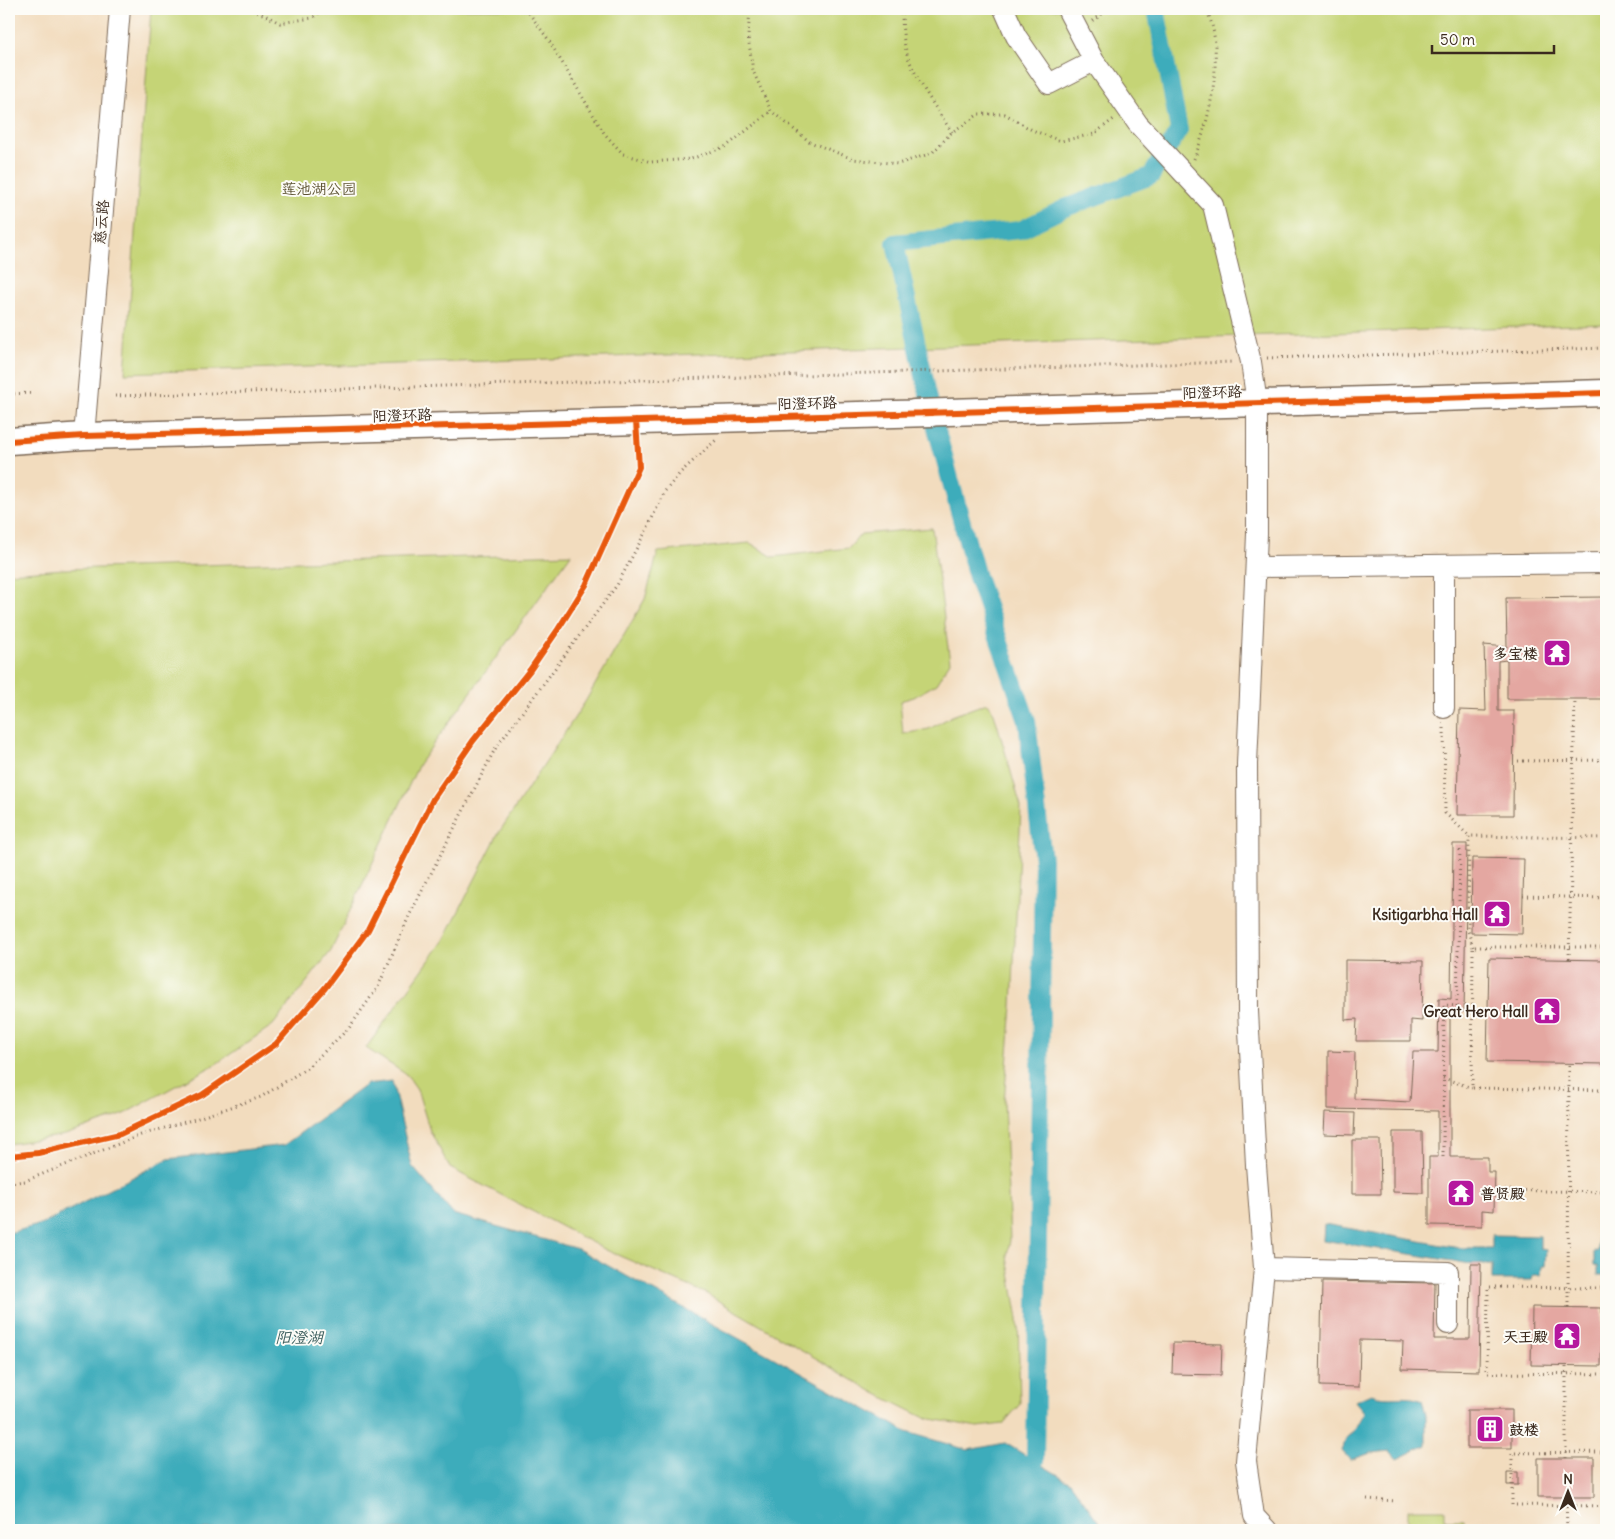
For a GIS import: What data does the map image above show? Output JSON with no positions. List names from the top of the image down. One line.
{"streets":{"main road":["阳澄环路"],"street":["慈云路"]},"crossings":[["慈云路","阳澄环路"]],"water":["阳澄湖"],"parks":["莲池湖公园"],"places":{"temple":["多宝楼","Ksitigarbha Hall","Great Hero Hall","普贤殿","天王殿"],"building":["鼓楼"]},"scale_bar":"50 m","north":"top"}
